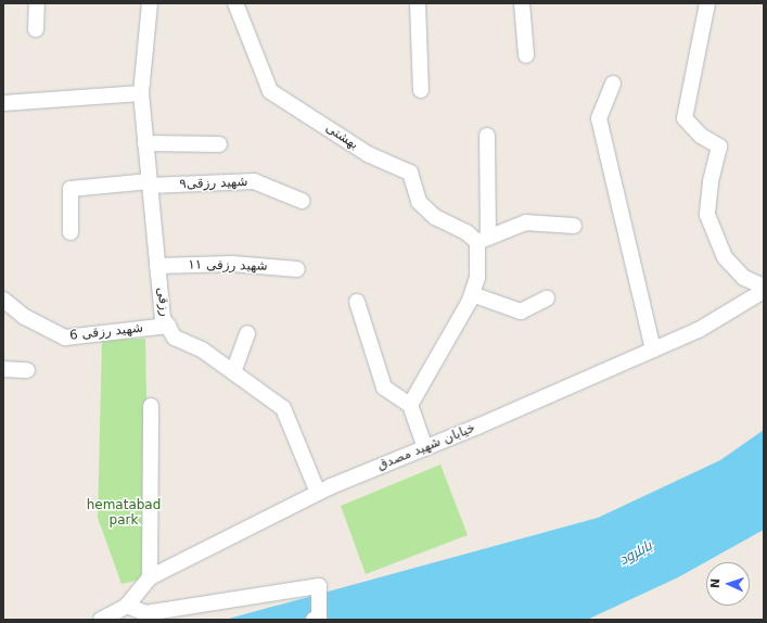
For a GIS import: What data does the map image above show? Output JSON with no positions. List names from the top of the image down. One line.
{"streets":{"street":["بهشتی","شهید رزقی۹","شهید رزقی ۱۱","رزقی","شهید رزقی 6","خیابان شهید مصدق"]},"crossings":[["شهید رزقی۹","رزقی"],["شهید رزقی ۱۱","رزقی"],["رزقی","شهید رزقی 6"],["رزقی","خیابان شهید مصدق"]],"water":["بابلرود"],"parks":["hematabad park"],"north":"left"}
